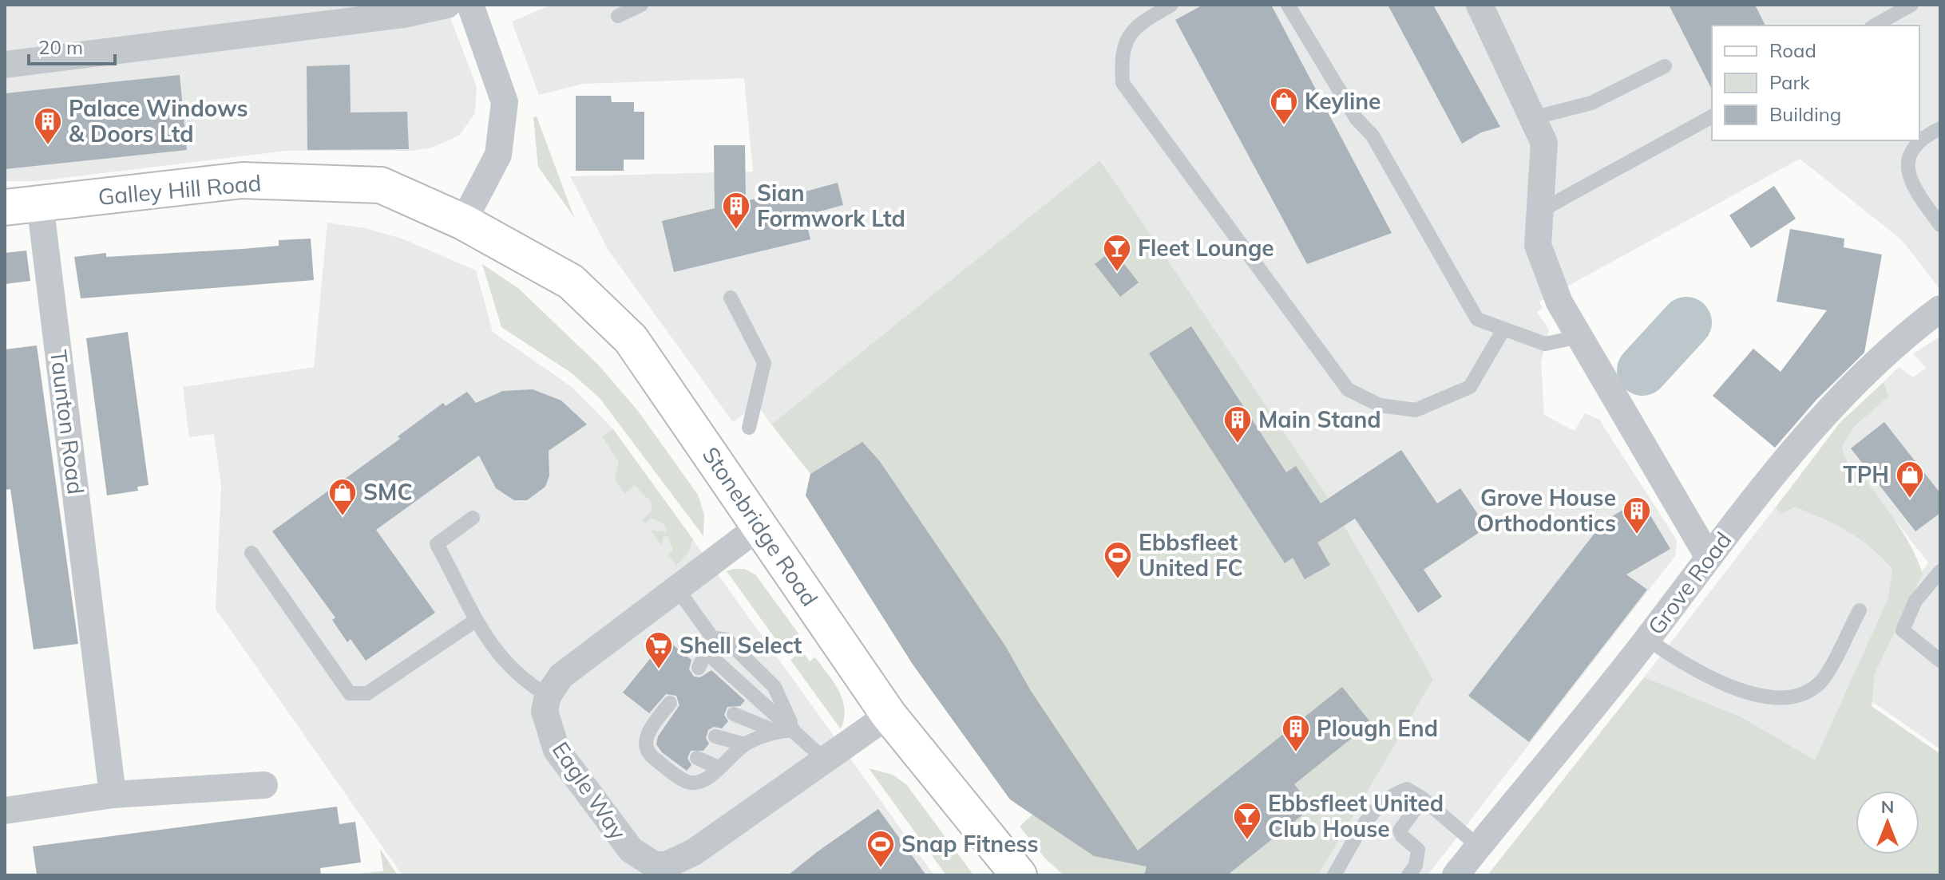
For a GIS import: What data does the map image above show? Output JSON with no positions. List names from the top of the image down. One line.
{"streets":{"main road":["Galley Hill Road","Stonebridge Road"],"street":["Taunton Road","Grove Road","Eagle Way"]},"crossings":[["Galley Hill Road","Taunton Road"],["Galley Hill Road","Stonebridge Road"],["Stonebridge Road","Eagle Way"]],"places":{"shop":["Keyline","TPH","SMC"],"building":["Palace Windows & Doors Ltd","Sian Formwork Ltd","Main Stand","Grove House Orthodontics","Plough End"],"bar":["Fleet Lounge","Ebbsfleet United Club House"],"sports":["Ebbsfleet United FC","Snap Fitness"],"supermarket":["Shell Select"]},"legend":["Road","Park","Building"],"scale_bar":"20 m","north":"top"}
